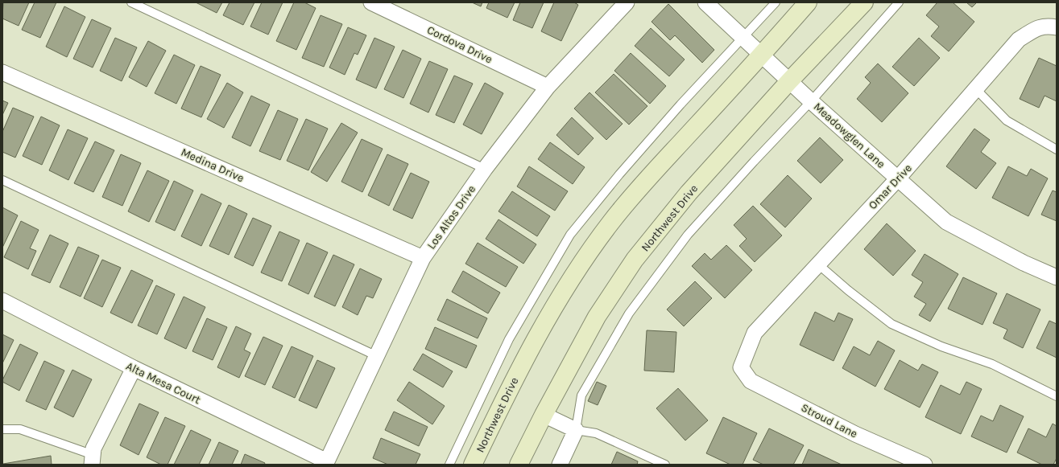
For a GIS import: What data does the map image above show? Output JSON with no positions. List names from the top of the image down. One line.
{"streets":{"main road":["Northwest Drive"],"street":["Cordova Drive","Meadowglen Lane","Medina Drive","Omar Drive","Los Altos Drive","Alta Mesa Court","Stroud Lane"]},"crossings":[["Cordova Drive","Los Altos Drive"],["Meadowglen Lane","Omar Drive"],["Meadowglen Lane","Northwest Drive"],["Medina Drive","Los Altos Drive"],["Omar Drive","Stroud Lane"],["Los Altos Drive","Alta Mesa Court"]]}
